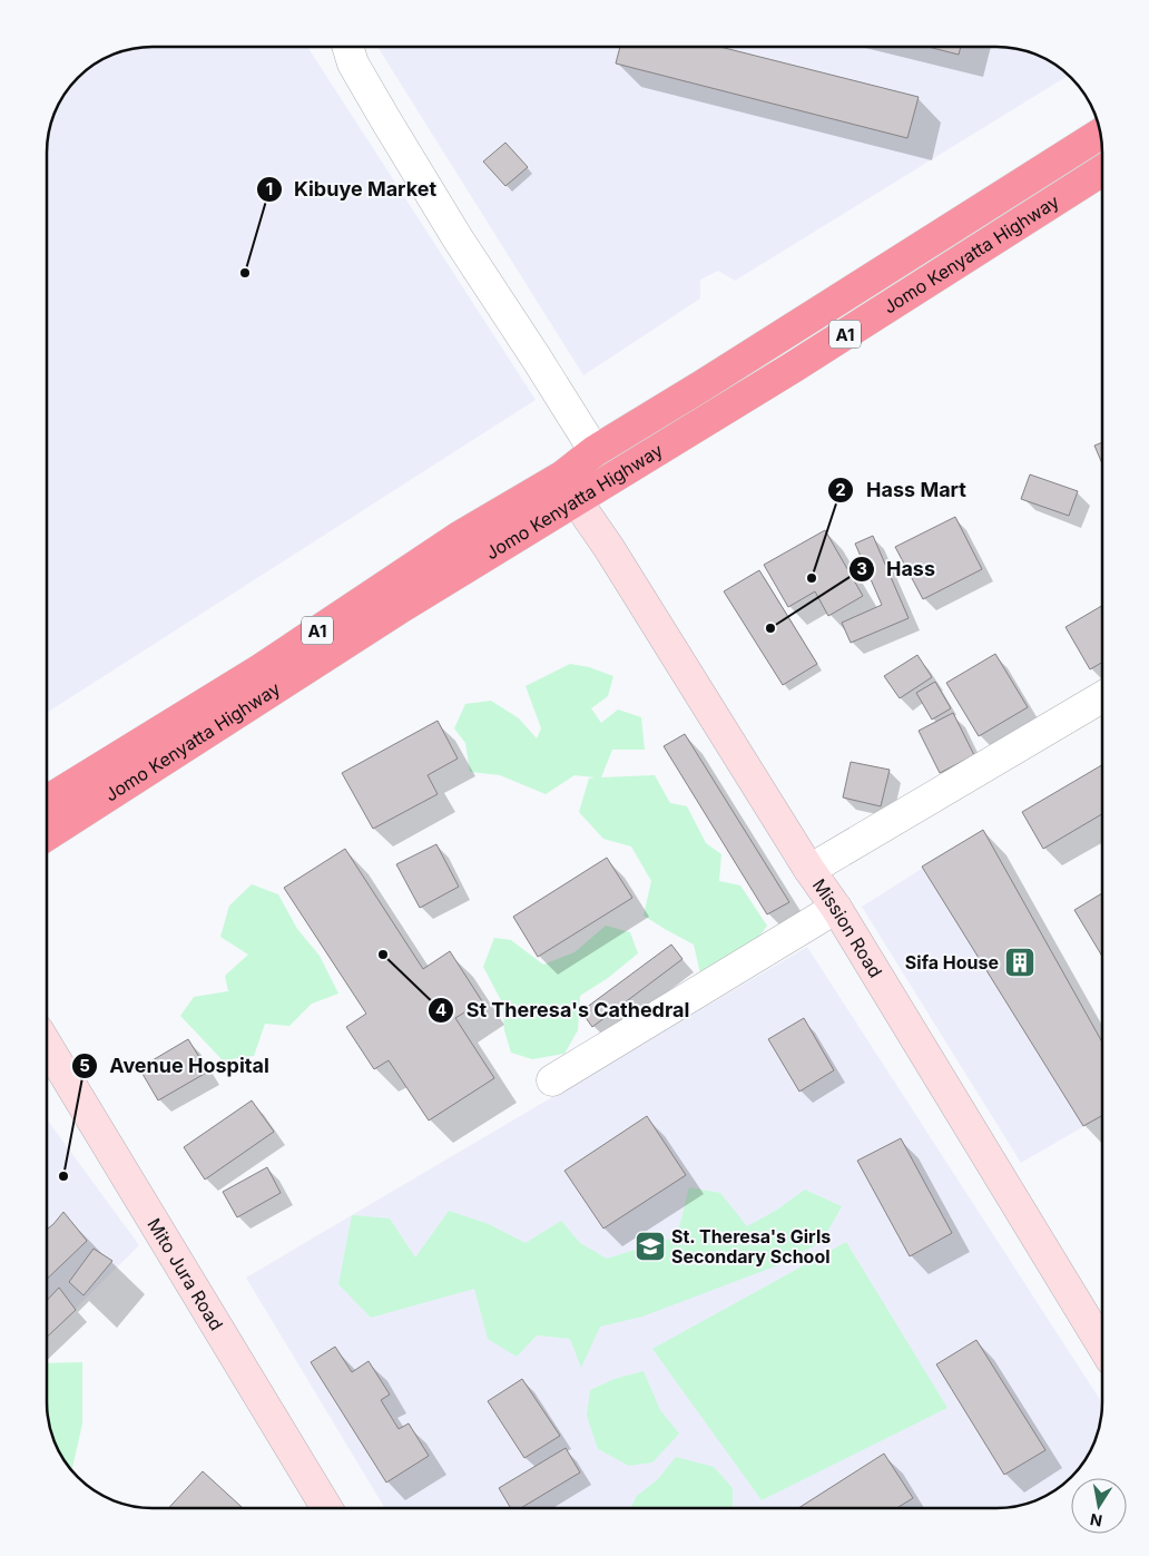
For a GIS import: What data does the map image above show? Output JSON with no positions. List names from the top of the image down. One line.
{"streets":{"highway":["Jomo Kenyatta Highway","A1"],"street":["Mission Road","Mito Jura Road"]},"crossings":[["Jomo Kenyatta Highway","Mission Road"]],"places":{"other":["Kibuye Market","Hass Mart","Hass","St Theresa's Cathedral","Avenue Hospital"],"building":["Sifa House"],"school or university":["St. Theresa's Girls Secondary School"]},"north":"bottom"}
